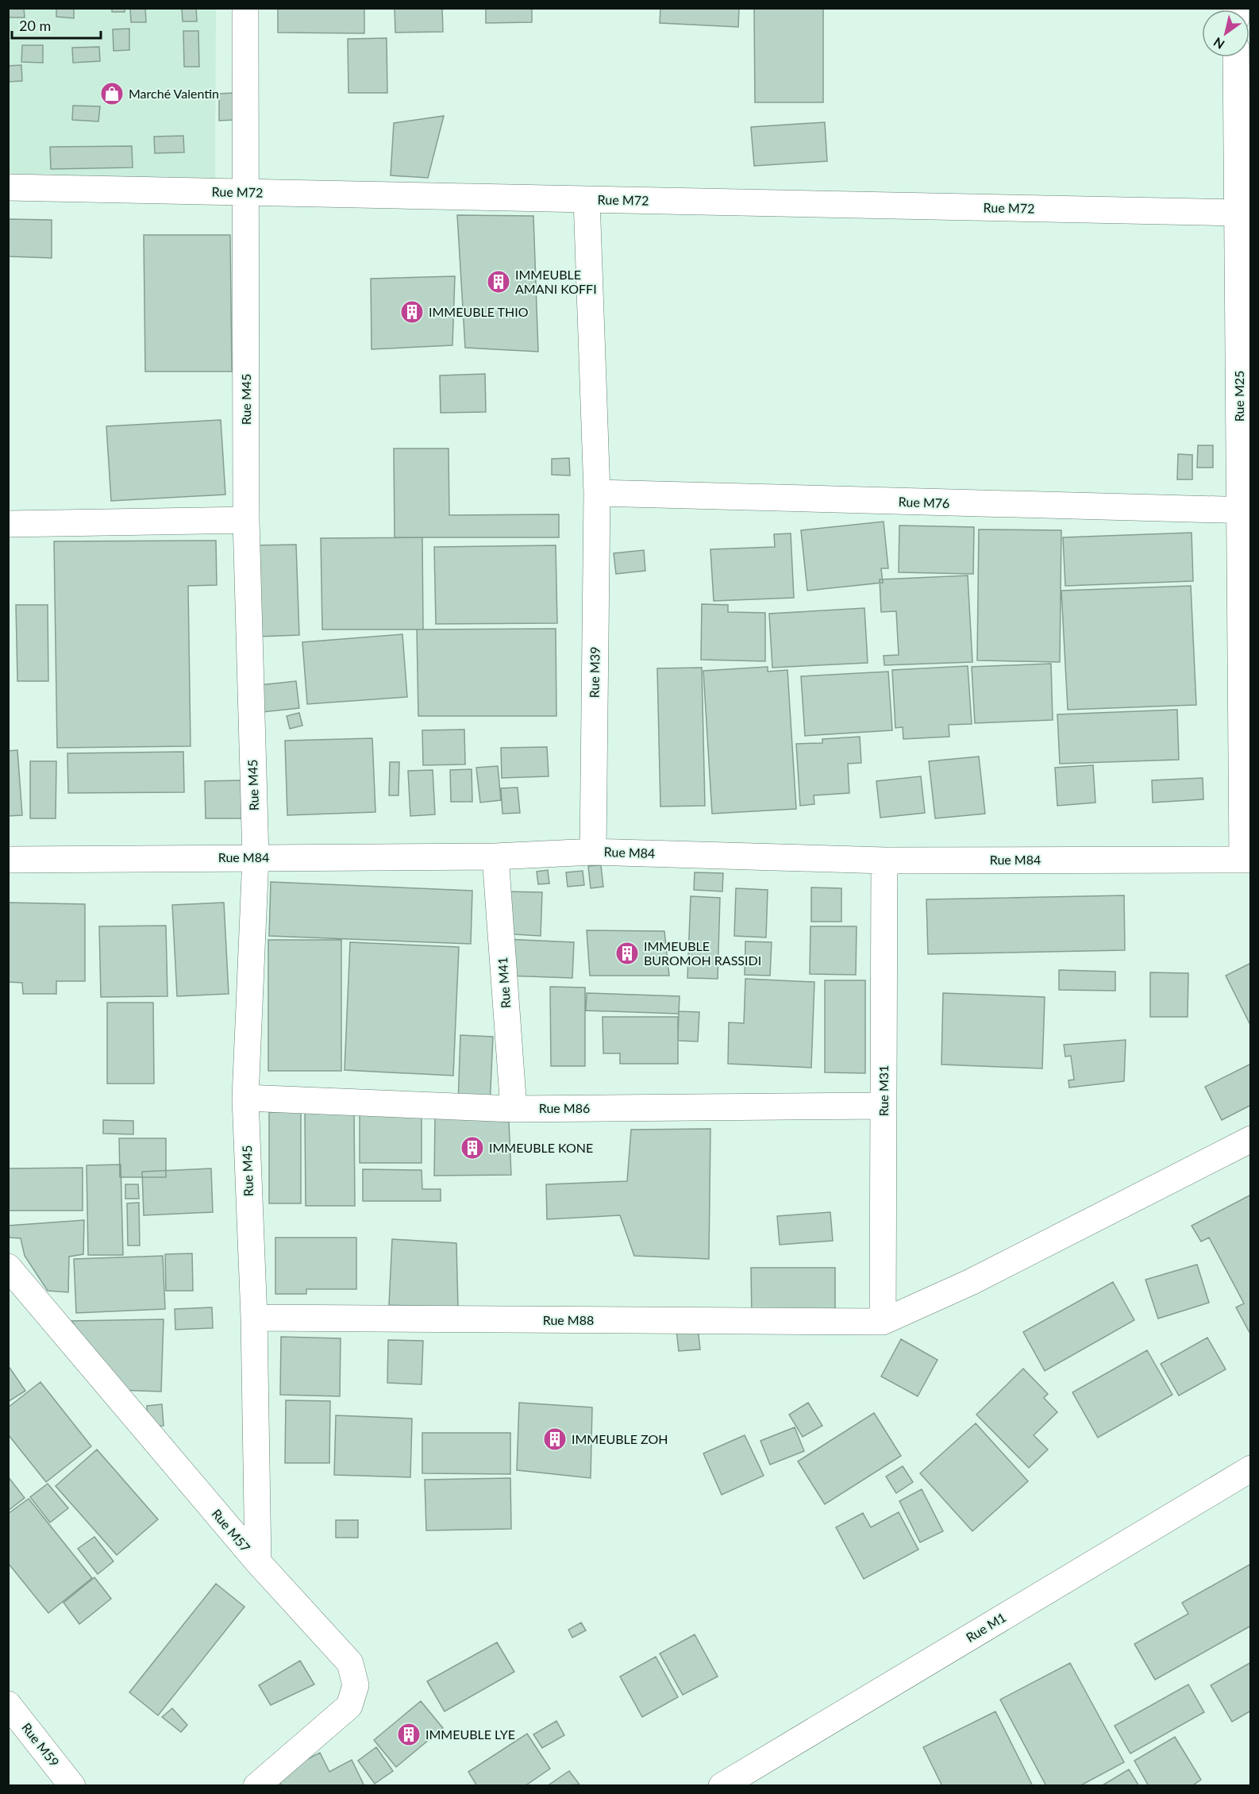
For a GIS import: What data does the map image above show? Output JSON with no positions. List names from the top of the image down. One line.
{"streets":{"street":["Rue M72","Rue M25","Rue M45","Rue M76","Rue M39","Rue M84","Rue M41","Rue M31","Rue M86","Rue M88","Rue M57","Rue M1","Rue M59"]},"crossings":[["Rue M72","Rue M25"],["Rue M72","Rue M45"],["Rue M72","Rue M39"],["Rue M25","Rue M76"],["Rue M25","Rue M84"],["Rue M45","Rue M84"],["Rue M45","Rue M86"],["Rue M45","Rue M88"],["Rue M45","Rue M57"],["Rue M76","Rue M39"],["Rue M39","Rue M84"],["Rue M84","Rue M41"],["Rue M84","Rue M31"],["Rue M41","Rue M86"],["Rue M31","Rue M86"],["Rue M31","Rue M88"]],"places":{"shop":["Marché Valentin"],"building":["IMMEUBLE AMANI KOFFI","IMMEUBLE THIO","IMMEUBLE BUROMOH RASSIDI","IMMEUBLE KONE","IMMEUBLE ZOH","IMMEUBLE LYE"]},"scale_bar":"20 m","north":"bottom left"}
